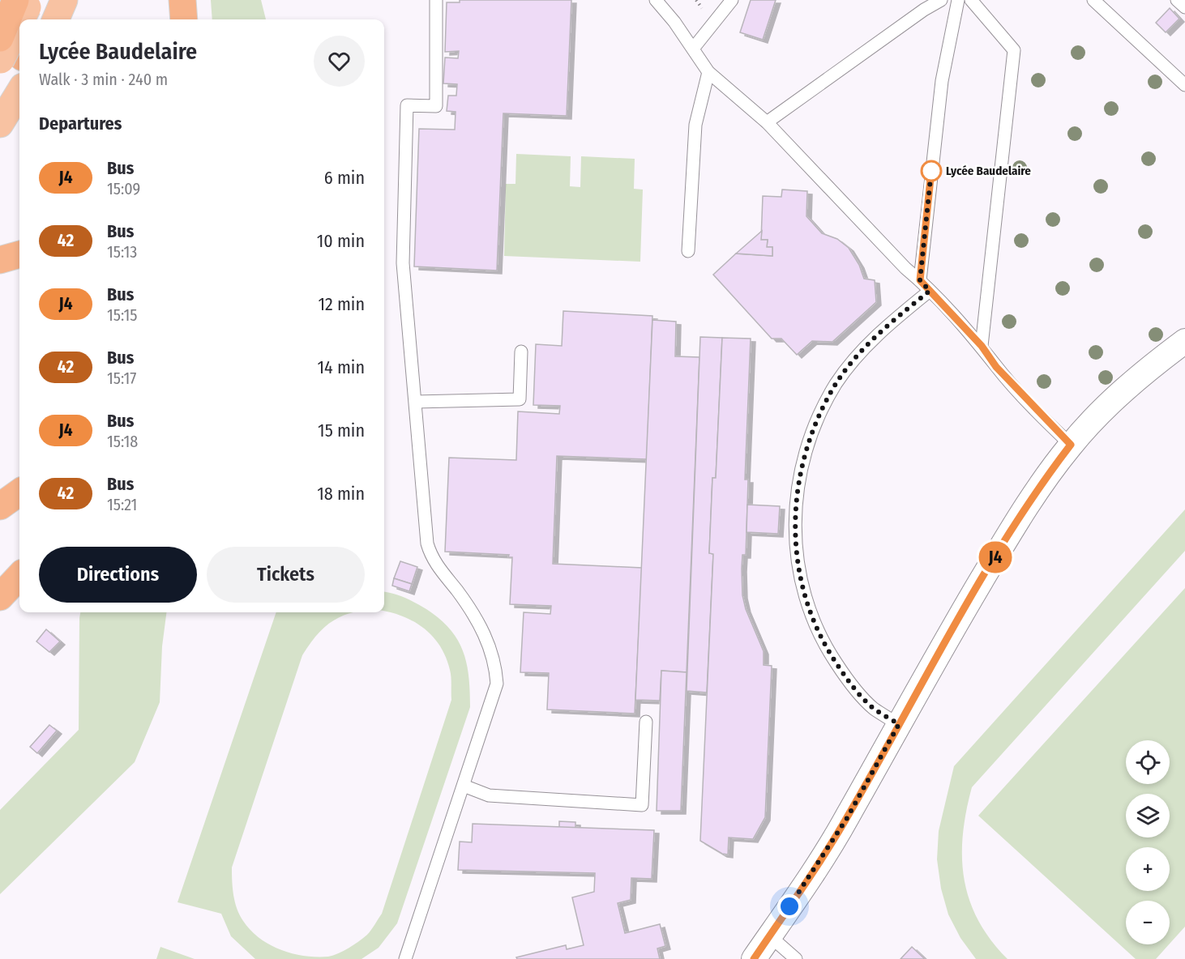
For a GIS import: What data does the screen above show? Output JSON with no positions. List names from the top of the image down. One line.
{"places":["Lycée Baudelaire"],"lines":["bus line J4"],"page":{"on_map":"J4","heading":[["Lycée Baudelaire","Walk · 3 min · 240 m"],"Departures"],"list":[{"mark":"J4","name":"Bus","note":"15:09","value":"6 min"},{"mark":"42","name":"Bus","note":"15:13","value":"10 min"},{"mark":"J4","name":"Bus","note":"15:15","value":"12 min"},{"mark":"42","name":"Bus","note":"15:17","value":"14 min"},{"mark":"J4","name":"Bus","note":"15:18","value":"15 min"},{"mark":"42","name":"Bus","note":"15:21","value":"18 min"}],"buttons":["Directions","Tickets"],"map_buttons":["+","−"]}}
